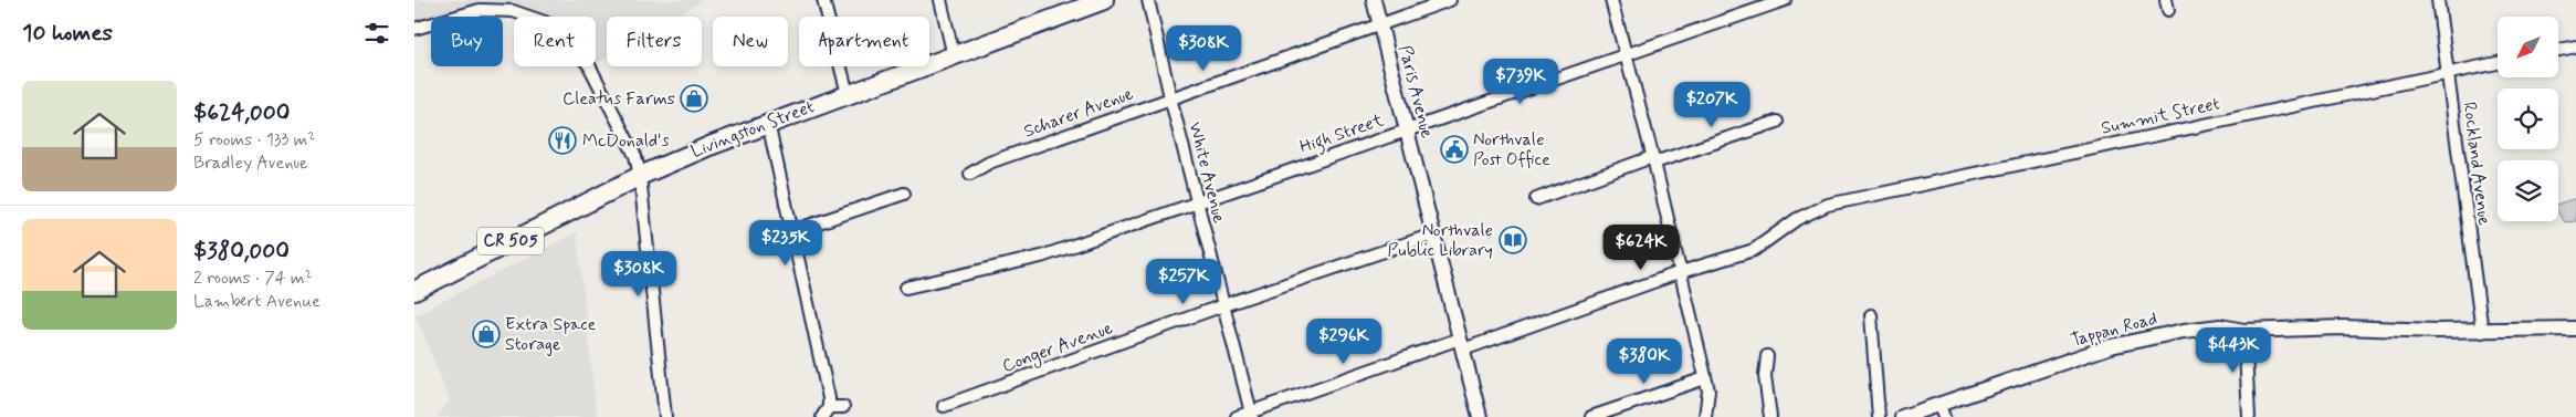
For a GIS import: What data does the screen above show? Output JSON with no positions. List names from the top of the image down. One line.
{"streets":{"main road":["Livingston Street","CR 505"],"street":["Paris Avenue","Scharer Avenue","Summit Street","High Street","Rockland Avenue","White Avenue","Tappan Road","Conger Avenue"]},"crossings":[["Paris Avenue","Scharer Avenue"],["Paris Avenue","Summit Street"],["Paris Avenue","High Street"],["Paris Avenue","Conger Avenue"],["Scharer Avenue","White Avenue"],["Summit Street","Rockland Avenue"],["Summit Street","White Avenue"],["High Street","White Avenue"],["Rockland Avenue","Tappan Road"],["White Avenue","Conger Avenue"]],"places":{"shop":["Cleatus Farms","Extra Space Storage"],"restaurant":["McDonald's"],"public building":["Northvale Post Office"],"library":["Northvale Public Library"]},"north":"bottom left","page":{"heading":"10 homes","chip":["Buy","Rent","Filters","New","Apartment"],"price":["$308K","$739K","$207K","$235K","$624K","$308K","$257K","$296K","$443K","$380K"],"list":[{"name":"$624,000","note":"5 rooms · 133 m² · Bradley Avenue"},{"name":"$380,000","note":"2 rooms · 74 m² · Lambert Avenue"}]}}
